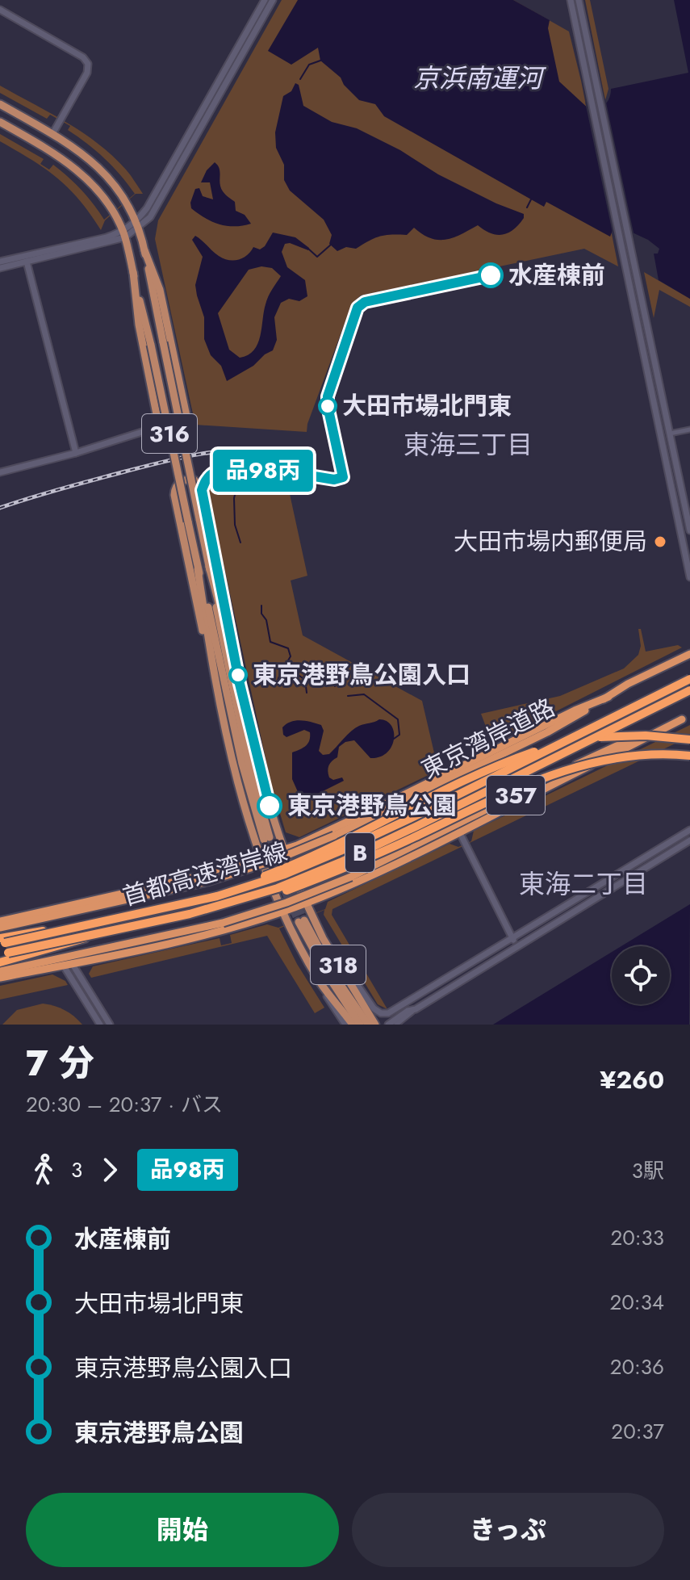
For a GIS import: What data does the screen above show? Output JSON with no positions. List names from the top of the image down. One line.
{"streets":{"highway":["東京湾岸道路","357","B","首都高速湾岸線"],"main road":["316","318"]},"crossings":[["316","357"],["316","318"],["東京湾岸道路","357"],["357","318"],["B","首都高速湾岸線"]],"districts":["東海三丁目","東海二丁目"],"water":["京浜南運河"],"places":["水産棟前","大田市場北門東","大田市場内郵便局","東京港野鳥公園入口","東京港野鳥公園"],"lines":["bus line 品98丙"],"page":{"on_map":"品98丙","heading":["7 分","20:30 – 20:37 · バス","¥260"],"legs":["3","品98丙","3駅"],"list":[{"name":"水産棟前","value":"20:33"},{"name":"大田市場北門東","value":"20:34"},{"name":"東京港野鳥公園入口","value":"20:36"},{"name":"東京港野鳥公園","value":"20:37"}],"buttons":["開始","きっぷ"]}}
